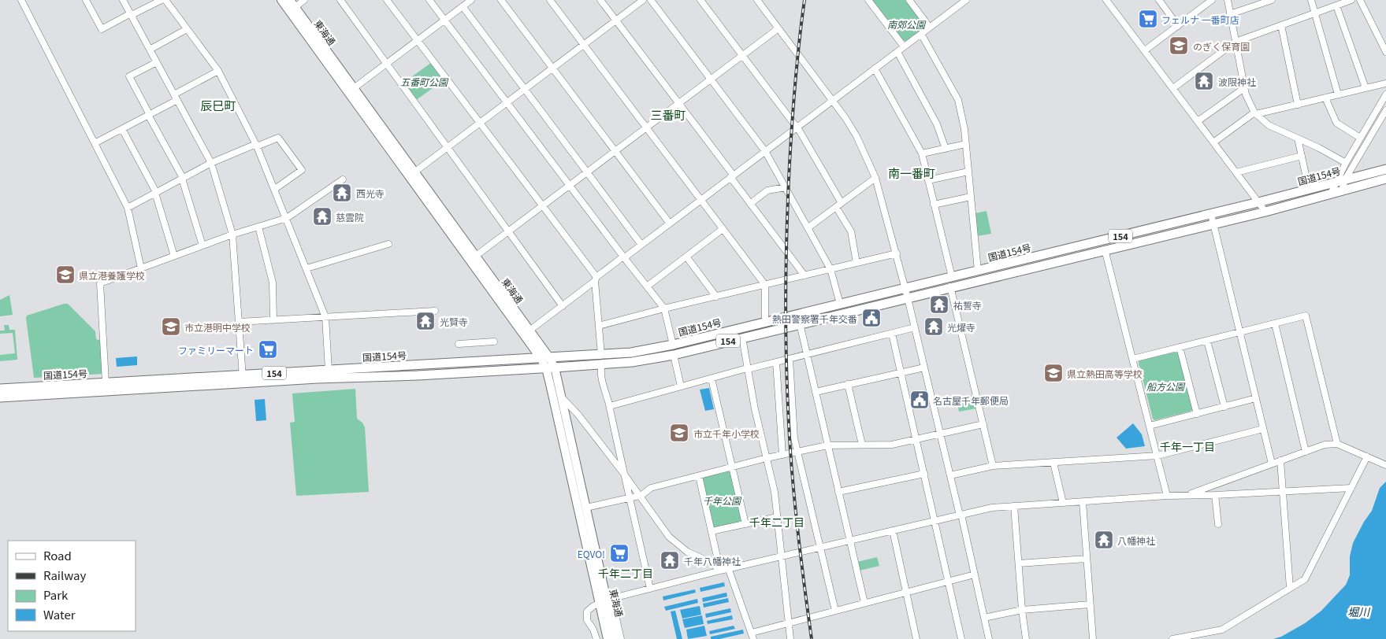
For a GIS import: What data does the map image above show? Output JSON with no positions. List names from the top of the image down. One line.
{"streets":{"highway":["国道154号","154"],"main road":["東海通"]},"crossings":[["東海通","国道154号"]],"districts":["辰巳町","三番町","南一番町","千年一丁目","千年二丁目","千年二丁目"],"water":["堀川"],"parks":["南郊公園","五番町公園","船方公園","千年公園"],"places":{"supermarket":["フェルナ 一番町店","ファミリーマート","EQVO!"],"school or university":["のぎく保育園","県立港養護学校","市立港明中学校","県立熱田高等学校","市立千年小学校"],"temple":["波限神社","西光寺","慈雲院","祐誓寺","光賢寺","光燿寺","八幡神社","千年八幡神社"],"public building":["熱田警察署千年交番","名古屋千年郵便局"]},"legend":["Road","Railway","Park","Water"]}
